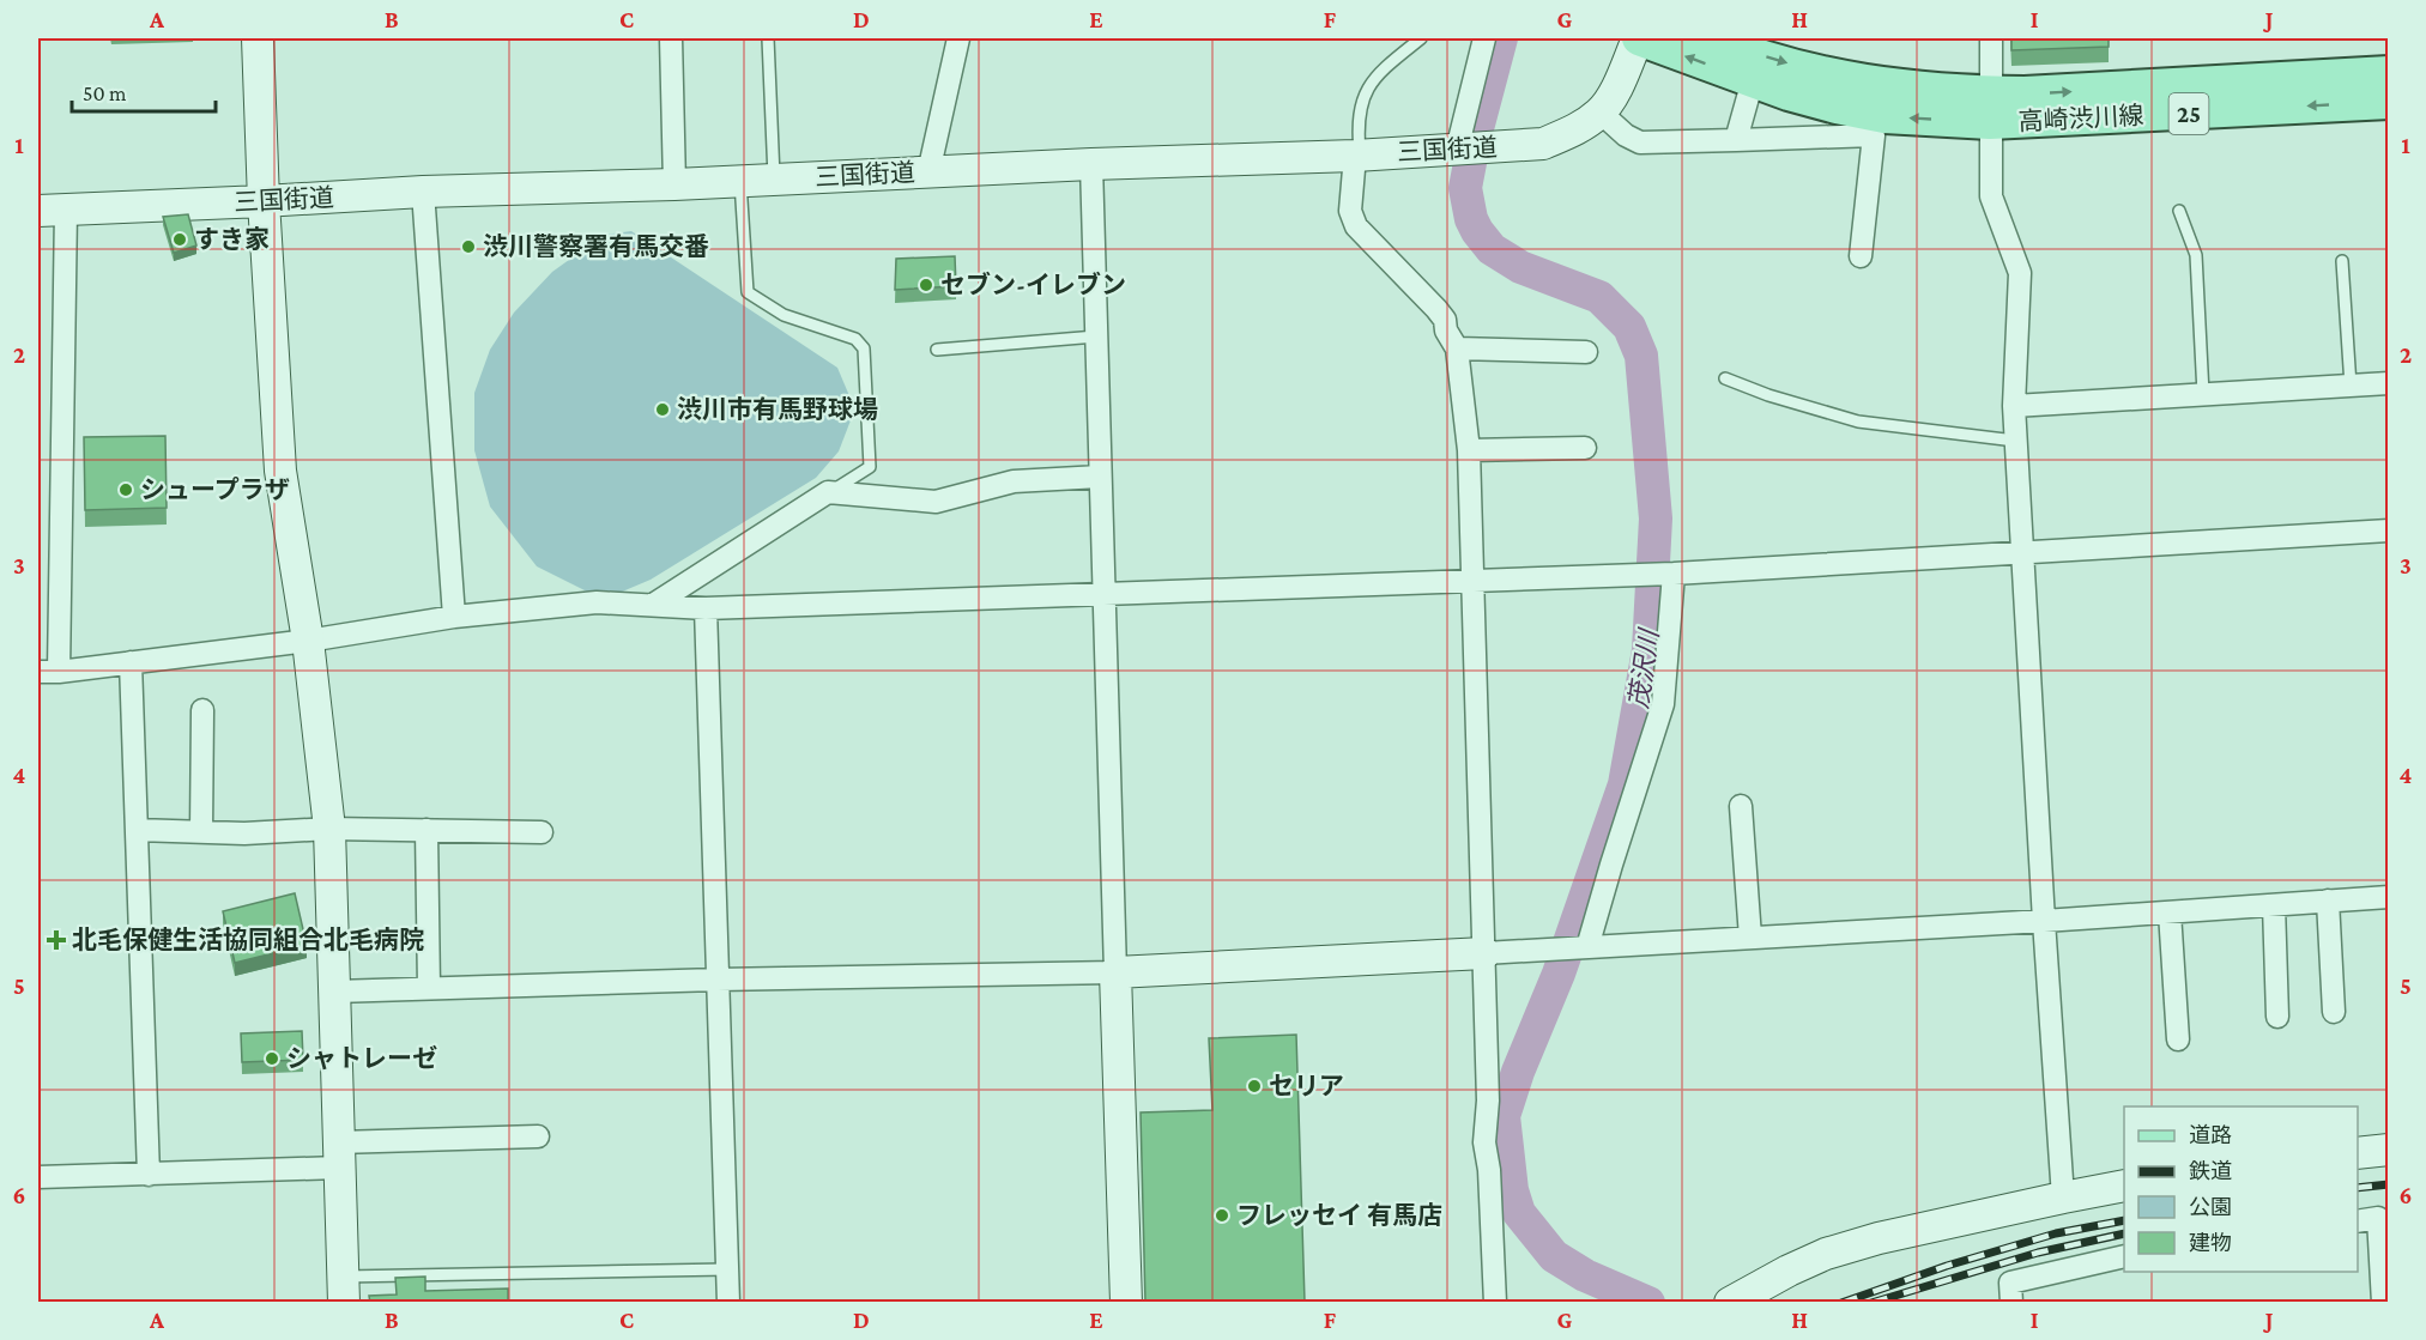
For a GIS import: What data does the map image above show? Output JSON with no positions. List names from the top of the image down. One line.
{"streets":{"main road":["25","高崎渋川線"],"street":["三国街道"]},"crossings":[["25","高崎渋川線"],["25","三国街道"]],"water":["茂沢川"],"places":{"other":["すき家","渋川警察署有馬交番","セブン-イレブン","渋川市有馬野球場","シュープラザ","シャトレーゼ","セリア","フレッセイ 有馬店"],"health":["北毛保健生活協同組合北毛病院"]},"legend":["道路","鉄道","公園","建物"],"scale_bar":"50 m","grid":{"columns":["A","B","C","D","E","F","G","H","I","J"],"rows":["1","2","3","4","5","6"]}}
